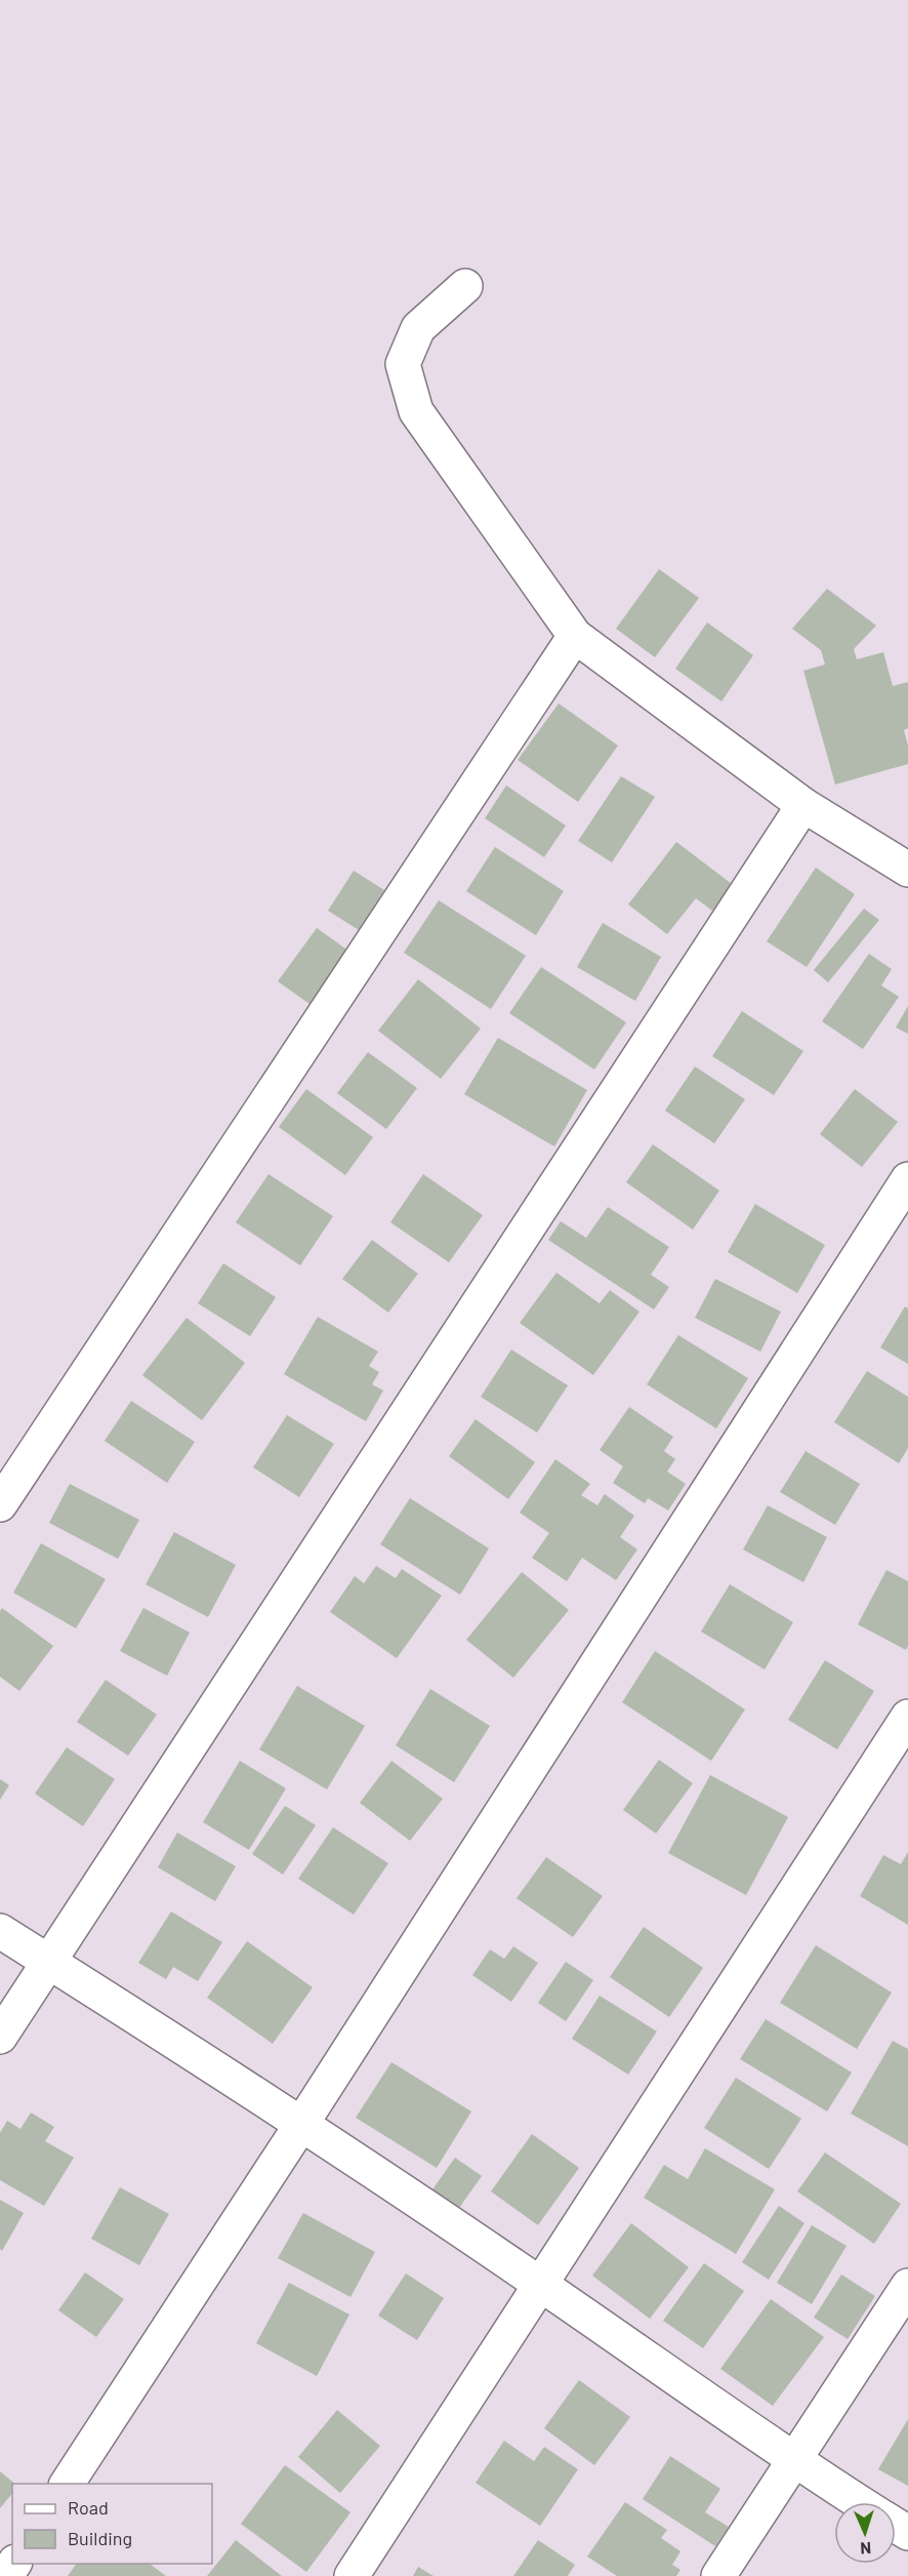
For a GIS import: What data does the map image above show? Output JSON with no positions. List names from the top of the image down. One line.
{"legend":["Road","Building"],"north":"bottom"}
